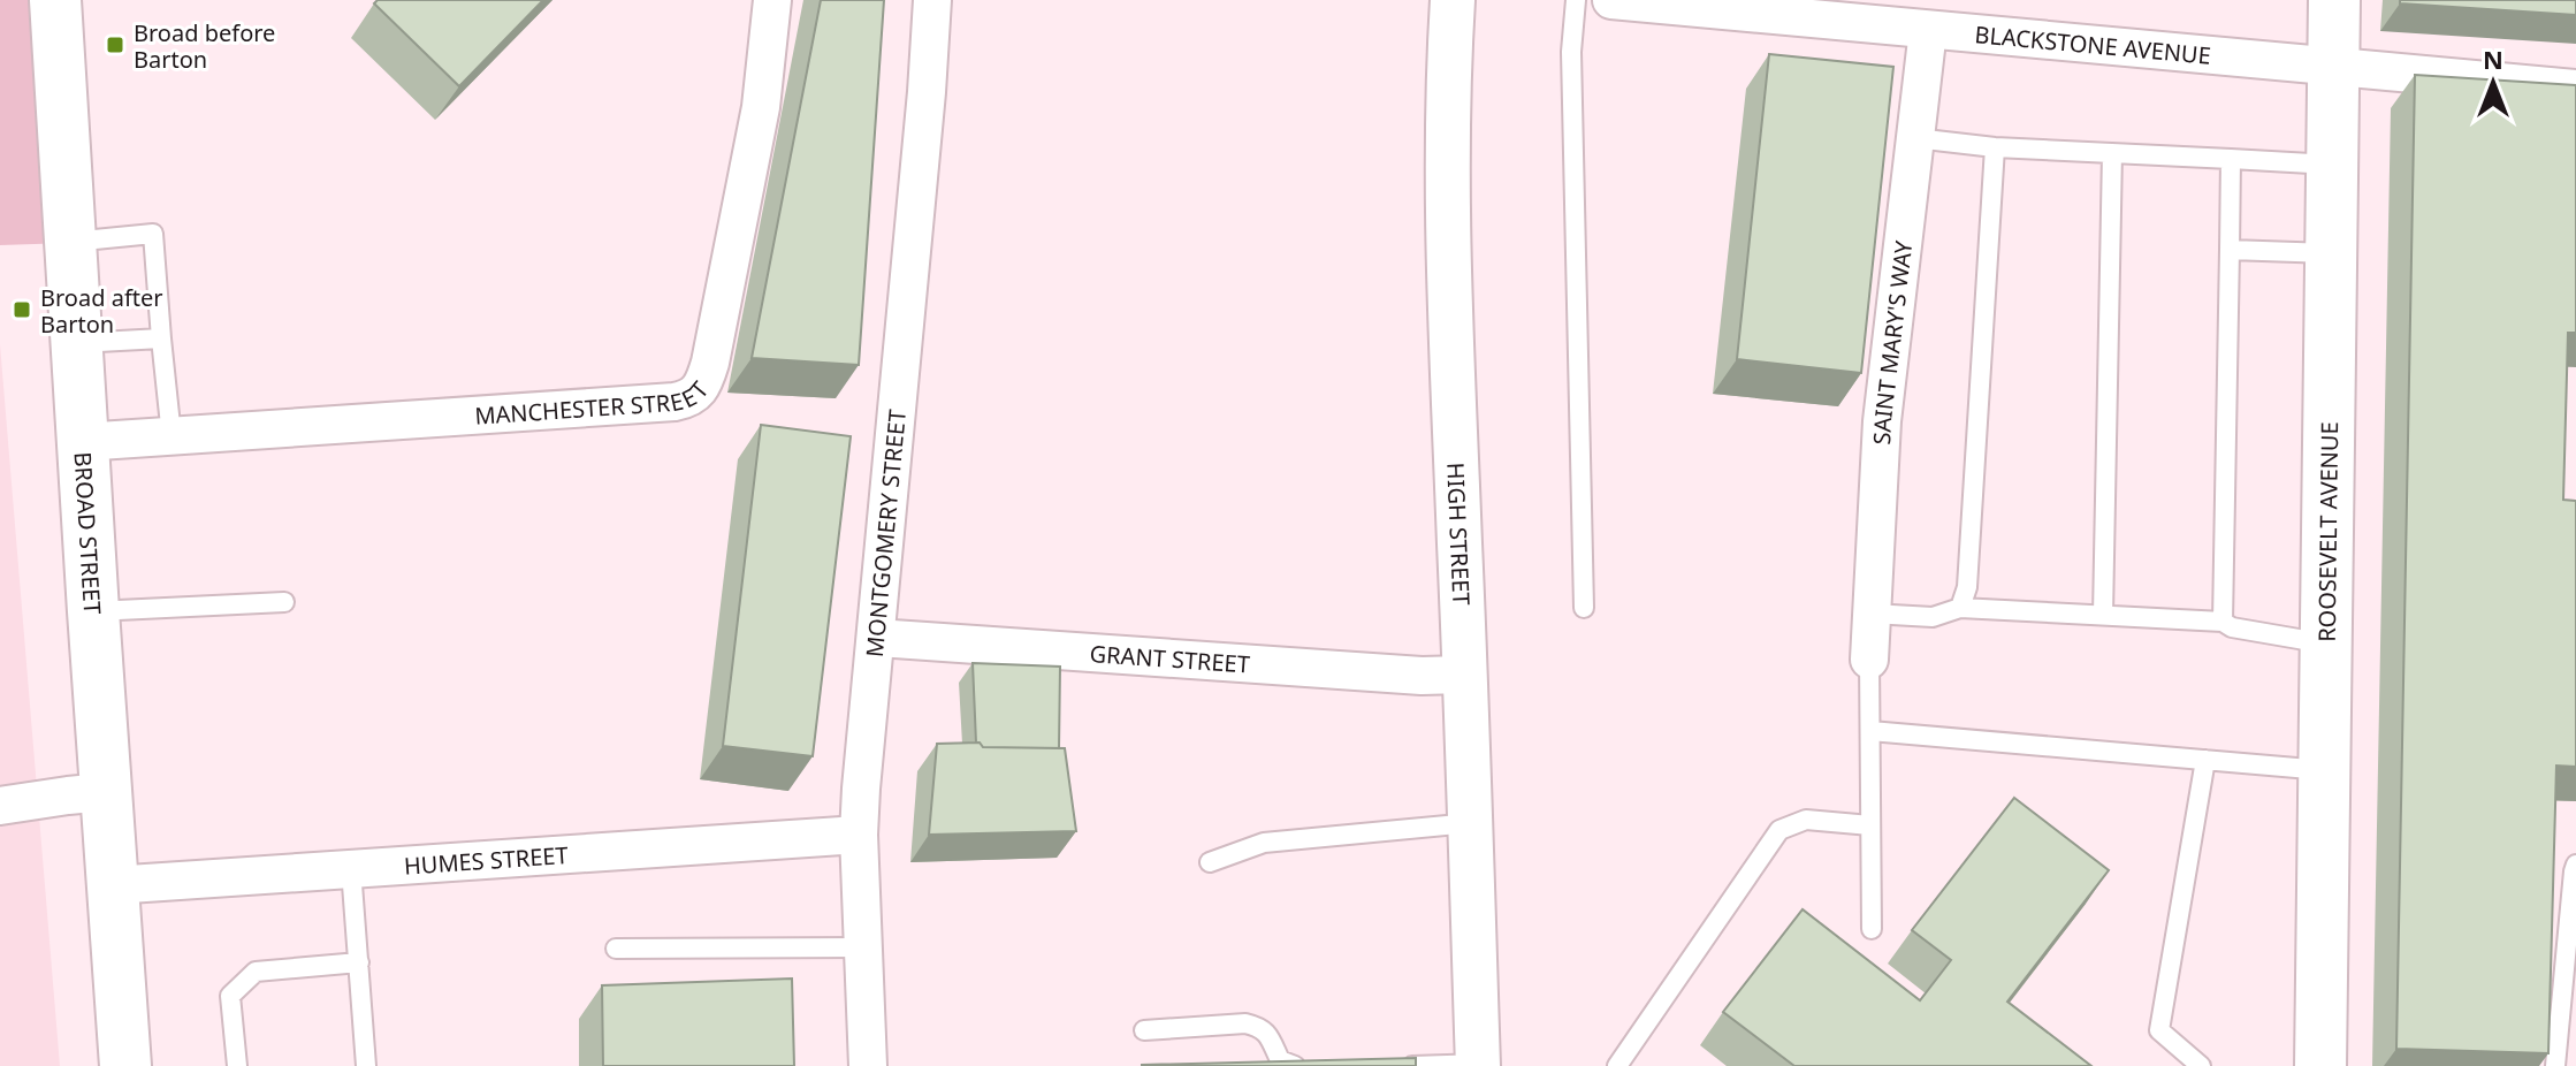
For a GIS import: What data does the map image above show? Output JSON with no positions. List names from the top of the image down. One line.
{"streets":{"main road":["BROAD STREET","ROOSEVELT AVENUE"],"street":["BLACKSTONE AVENUE","SAINT MARY'S WAY","MANCHESTER STREET","MONTGOMERY STREET","HIGH STREET","GRANT STREET","HUMES STREET"]},"crossings":[["BLACKSTONE AVENUE","SAINT MARY'S WAY"],["BLACKSTONE AVENUE","ROOSEVELT AVENUE"],["MANCHESTER STREET","BROAD STREET"],["BROAD STREET","HUMES STREET"],["MONTGOMERY STREET","GRANT STREET"],["MONTGOMERY STREET","HUMES STREET"],["HIGH STREET","GRANT STREET"]],"places":{"transit":["Broad before Barton","Broad after Barton"]},"north":"top"}
